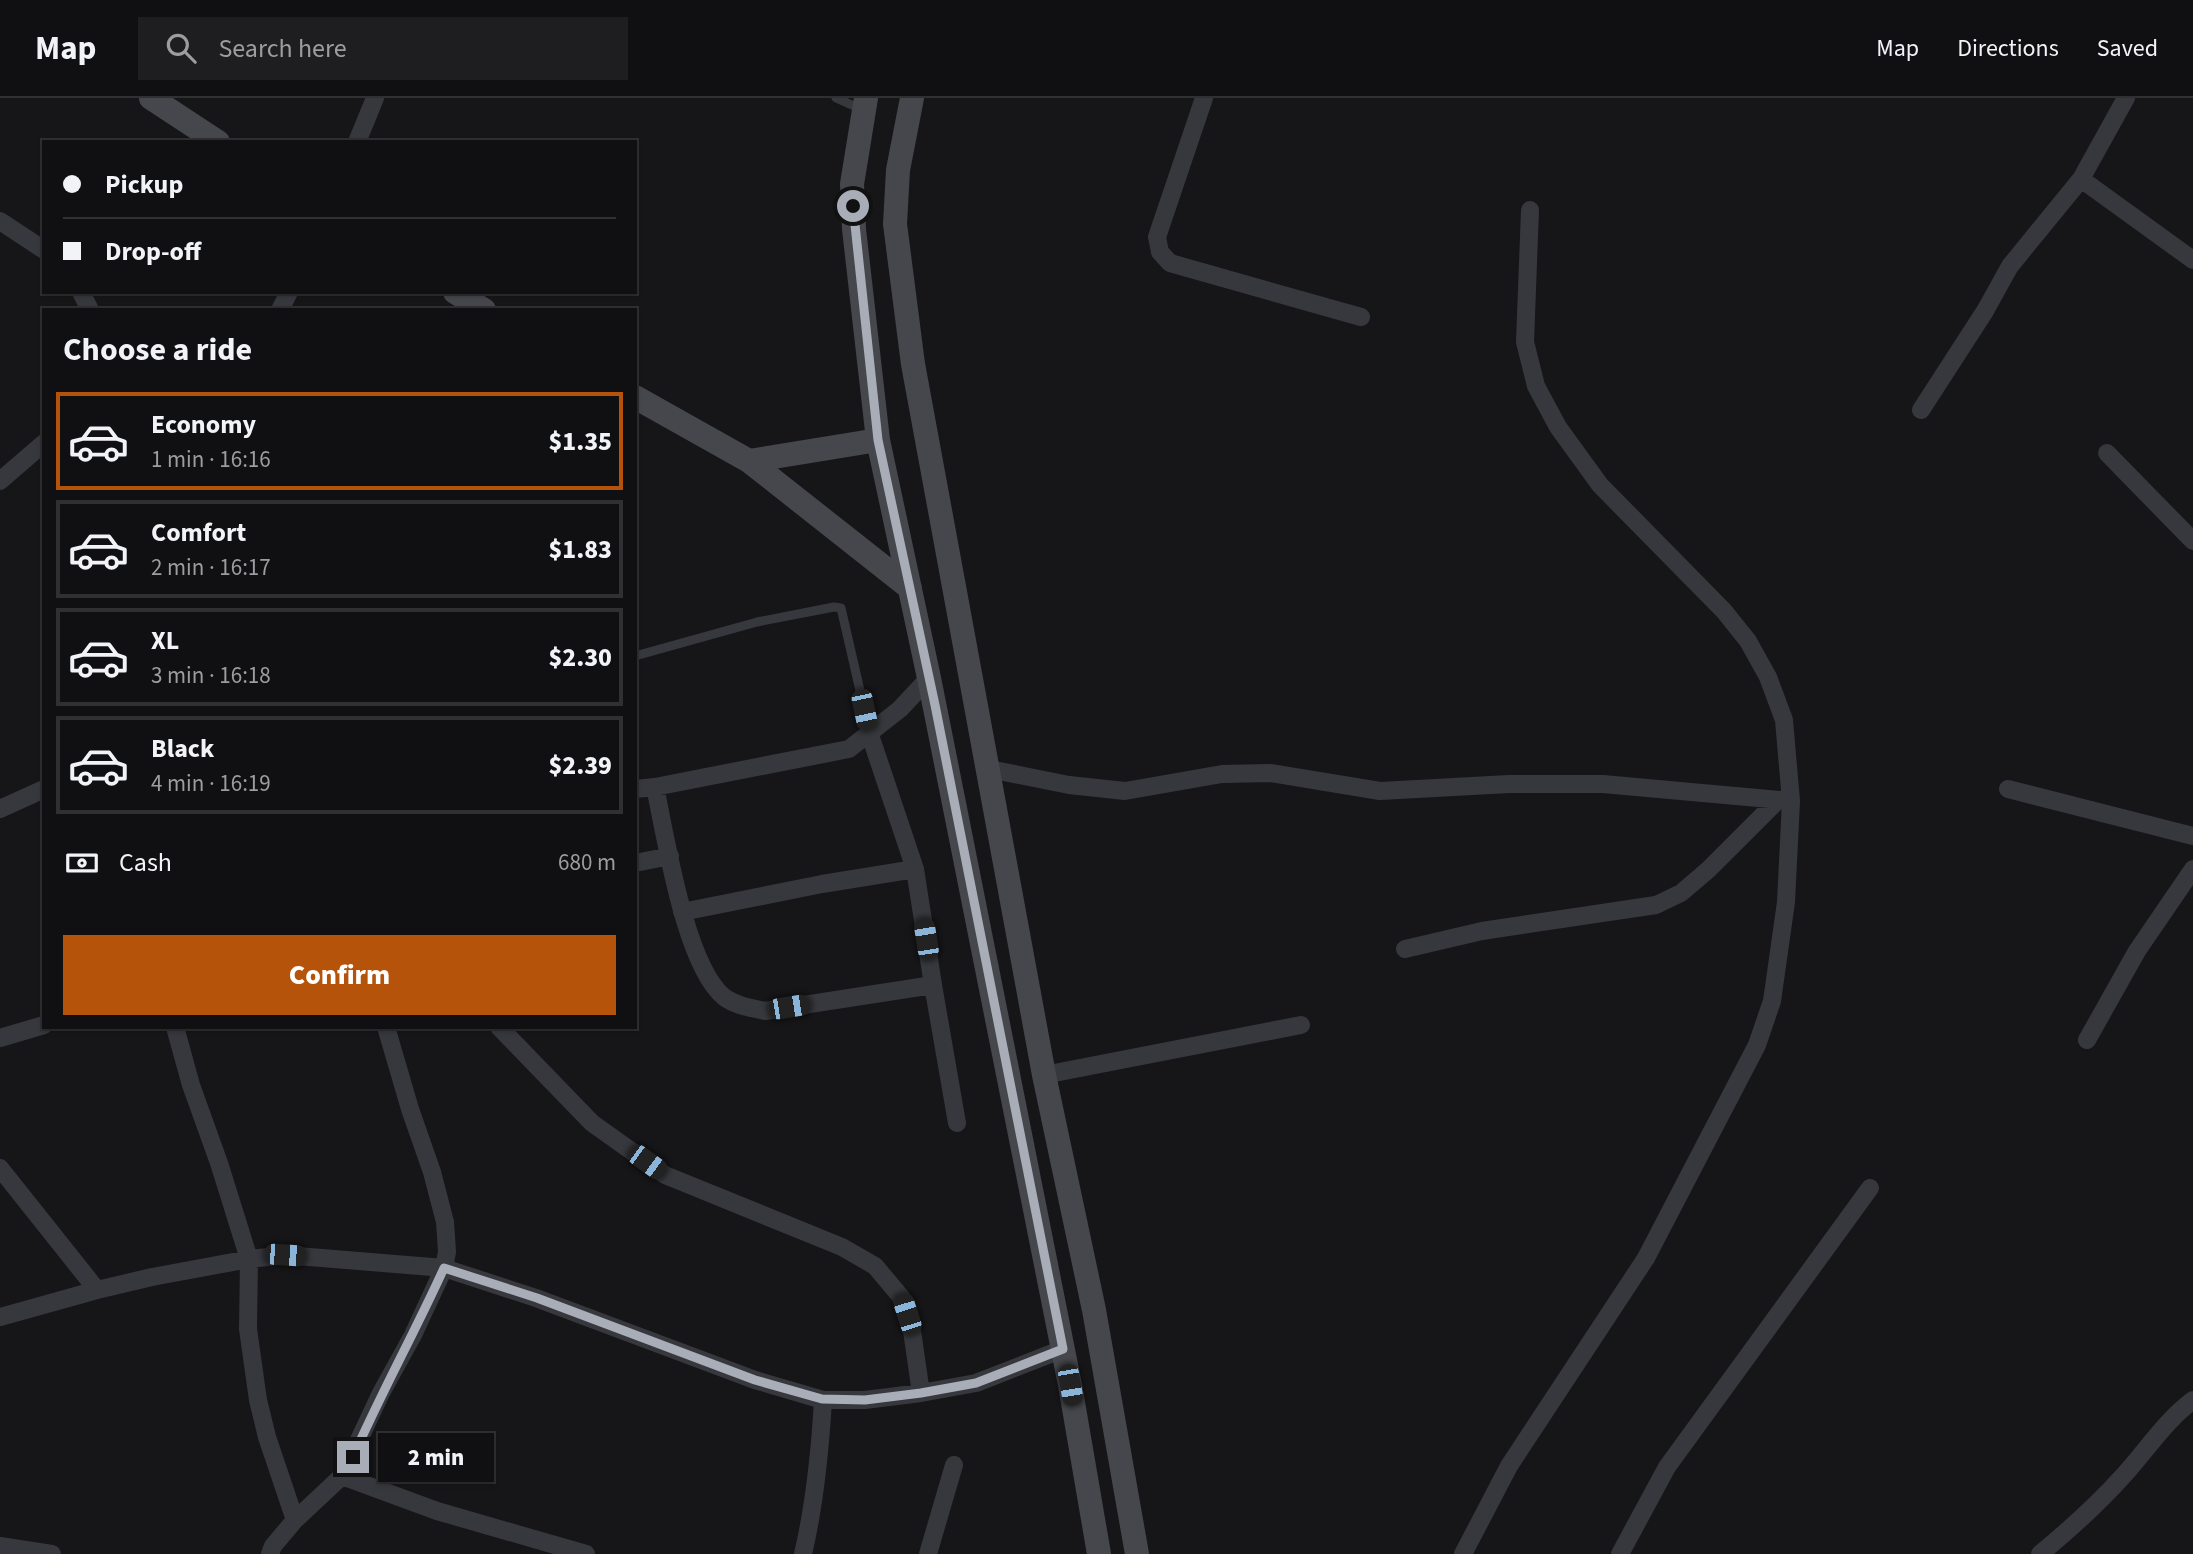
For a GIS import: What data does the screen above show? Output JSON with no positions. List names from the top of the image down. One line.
{"page":{"header":"Map","search":"Search here","nav":["Map","Directions","Saved"],"banner":["Pickup","Drop-off"],"heading":"Choose a ride","list":[{"name":"Economy","note":"1 min · 16:16","value":"$1.35"},{"name":"Comfort","note":"2 min · 16:17","value":"$1.83"},{"name":"XL","note":"3 min · 16:18","value":"$2.30"},{"name":"Black","note":"4 min · 16:19","value":"$2.39"}],"pay":["Cash","680 m"],"buttons":"Confirm","bubble":"2 min"}}
